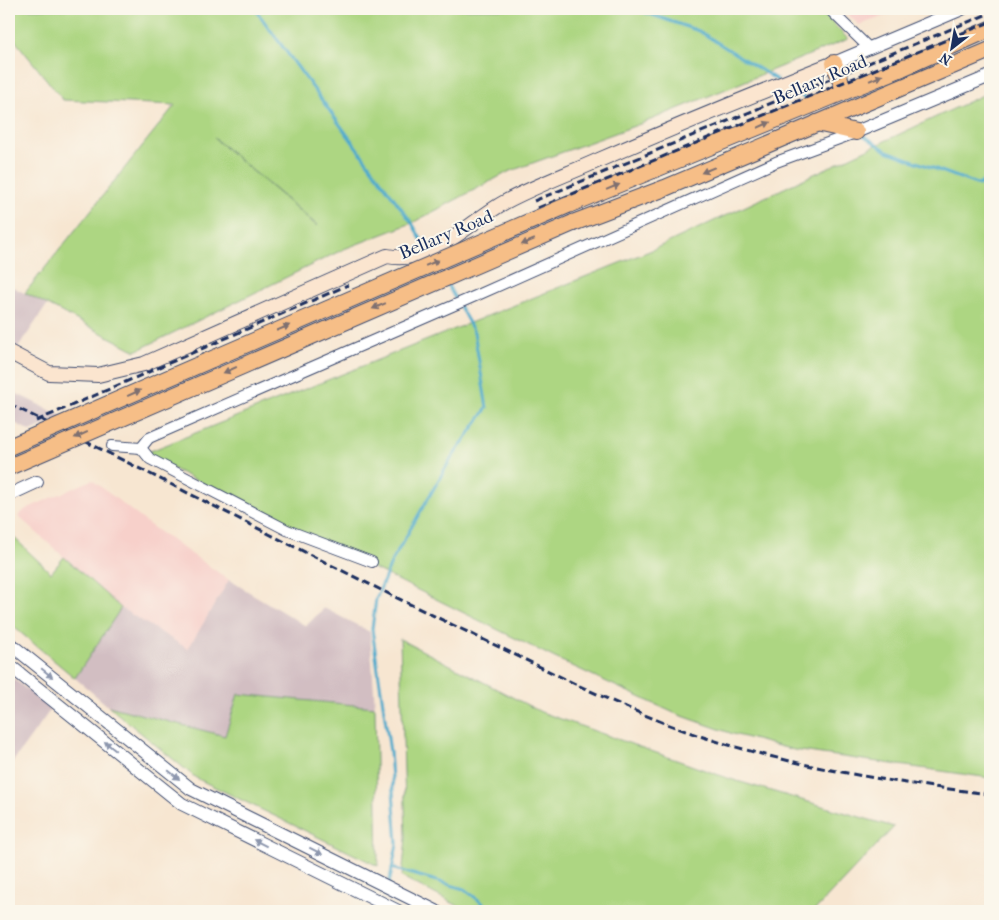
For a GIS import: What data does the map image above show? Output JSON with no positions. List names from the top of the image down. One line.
{"streets":{"highway":["Bellary Road"]},"north":"bottom left"}
